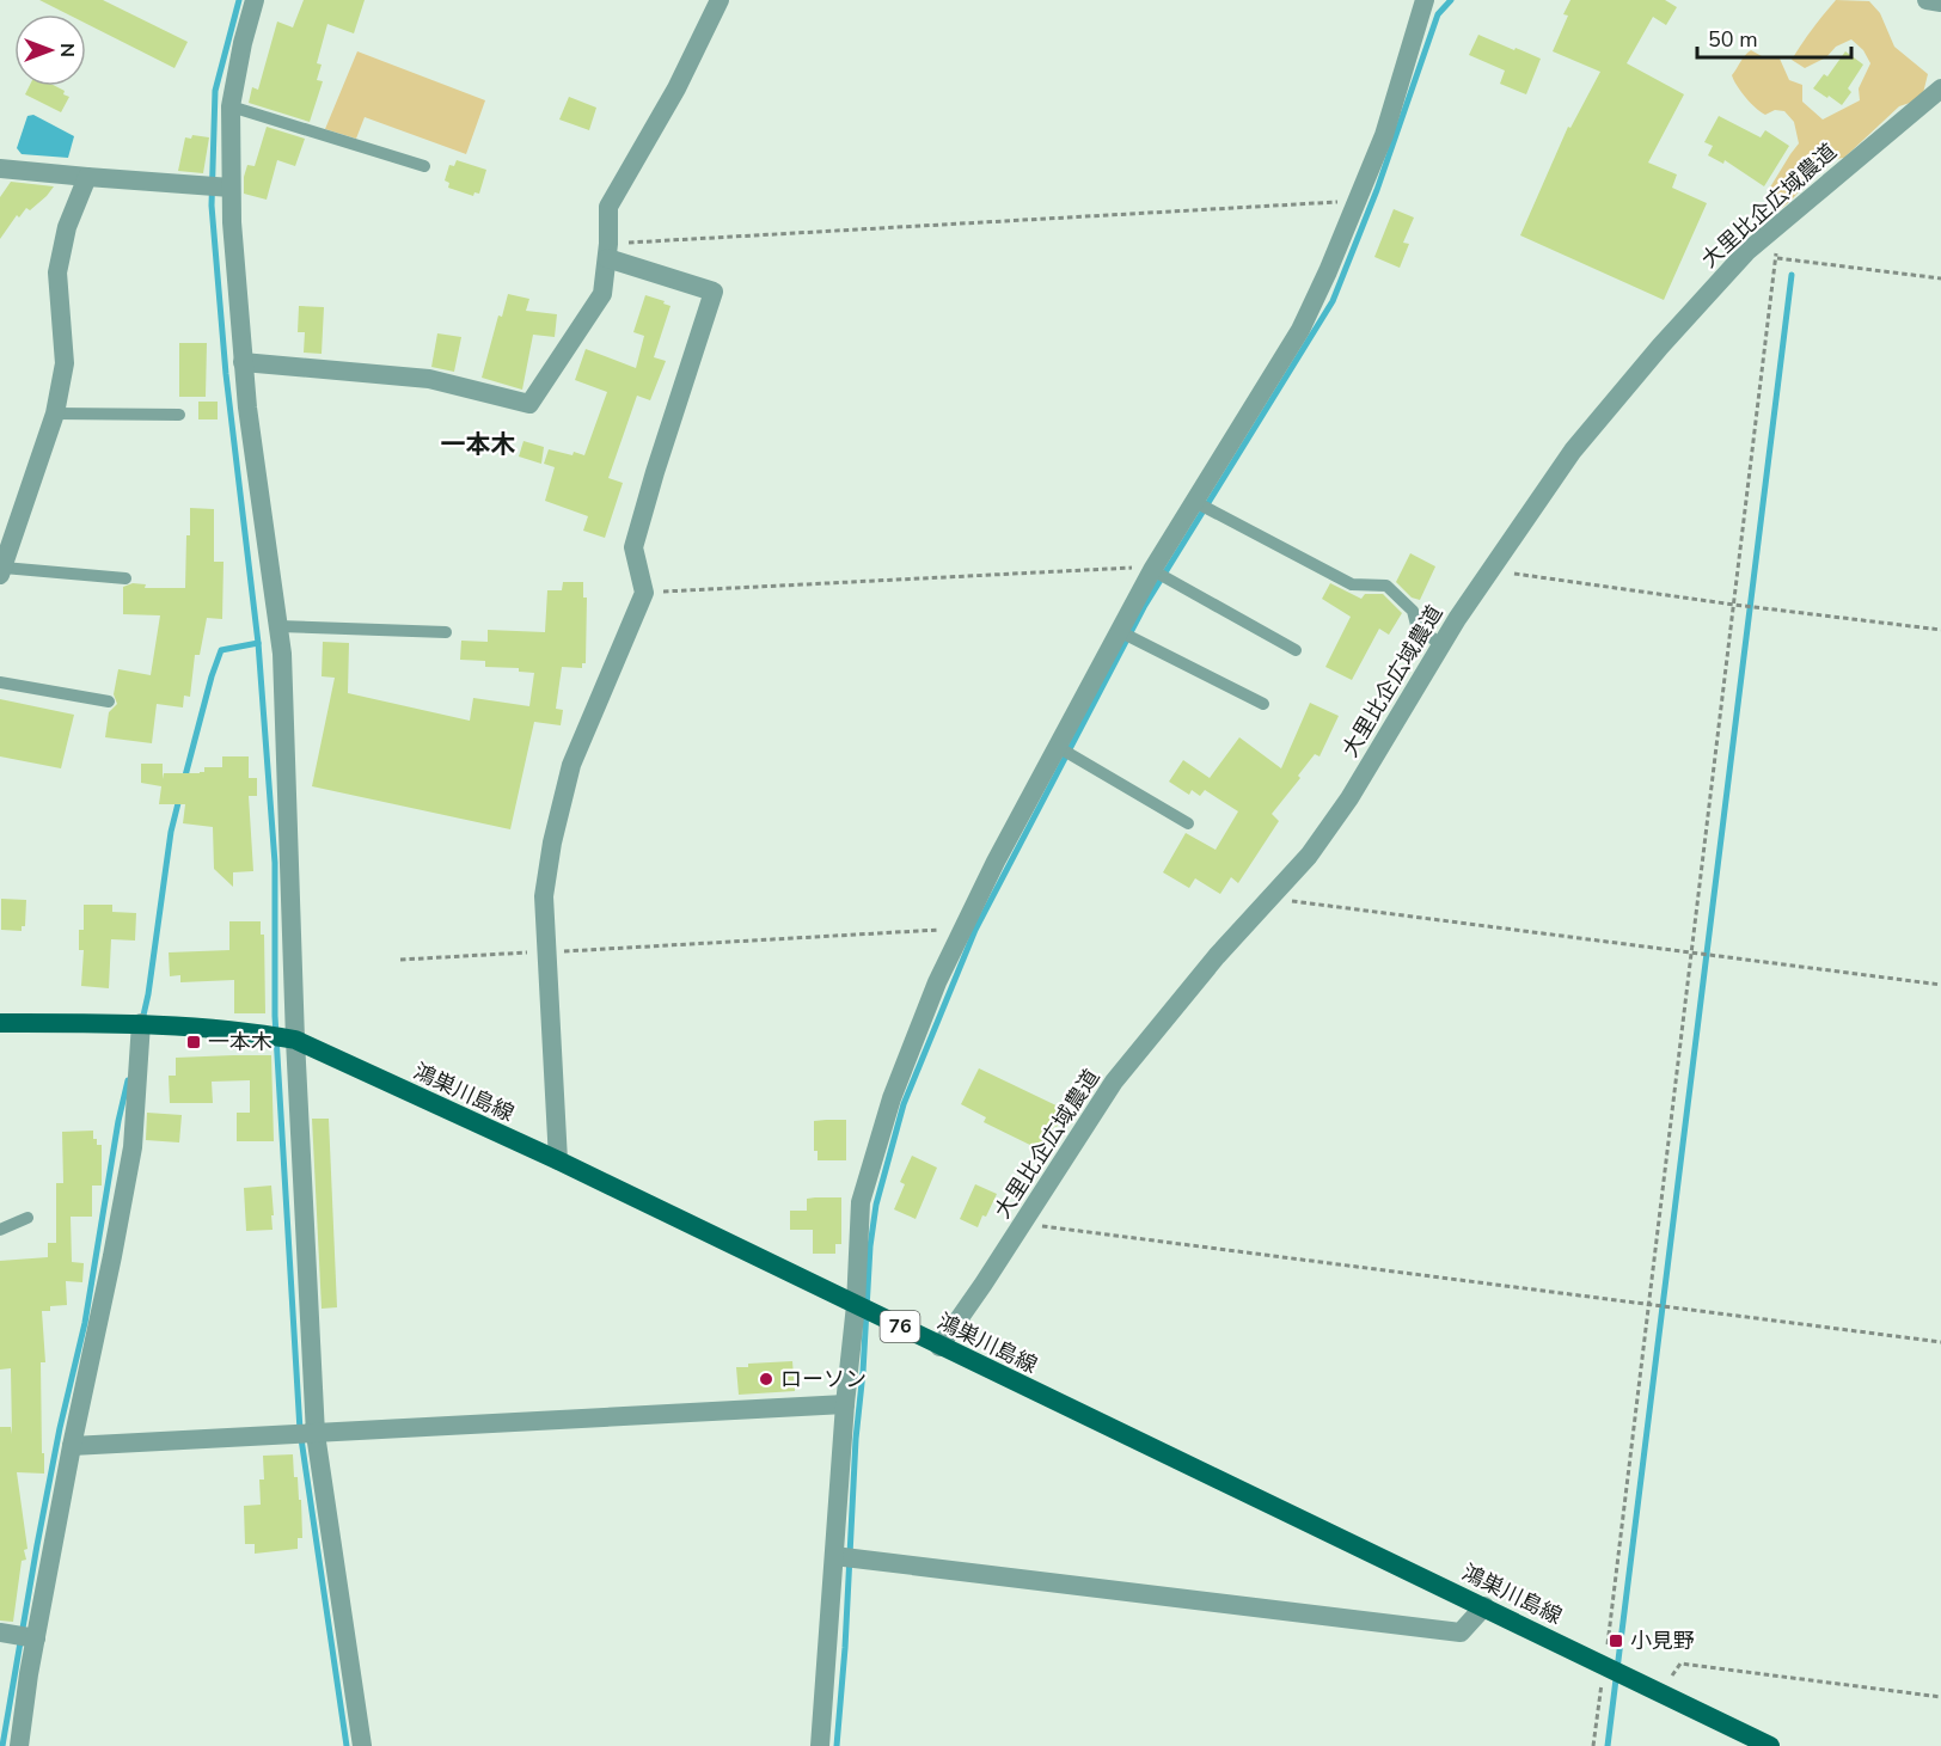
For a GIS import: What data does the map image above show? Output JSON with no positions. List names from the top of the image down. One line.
{"streets":{"main road":["鴻巣川島線","76"],"street":["大里比企広域農道"]},"crossings":[["大里比企広域農道","鴻巣川島線"]],"districts":["一本木"],"places":{"transit":["一本木","小見野"],"other":["ローソン"]},"scale_bar":"50 m","north":"right"}
